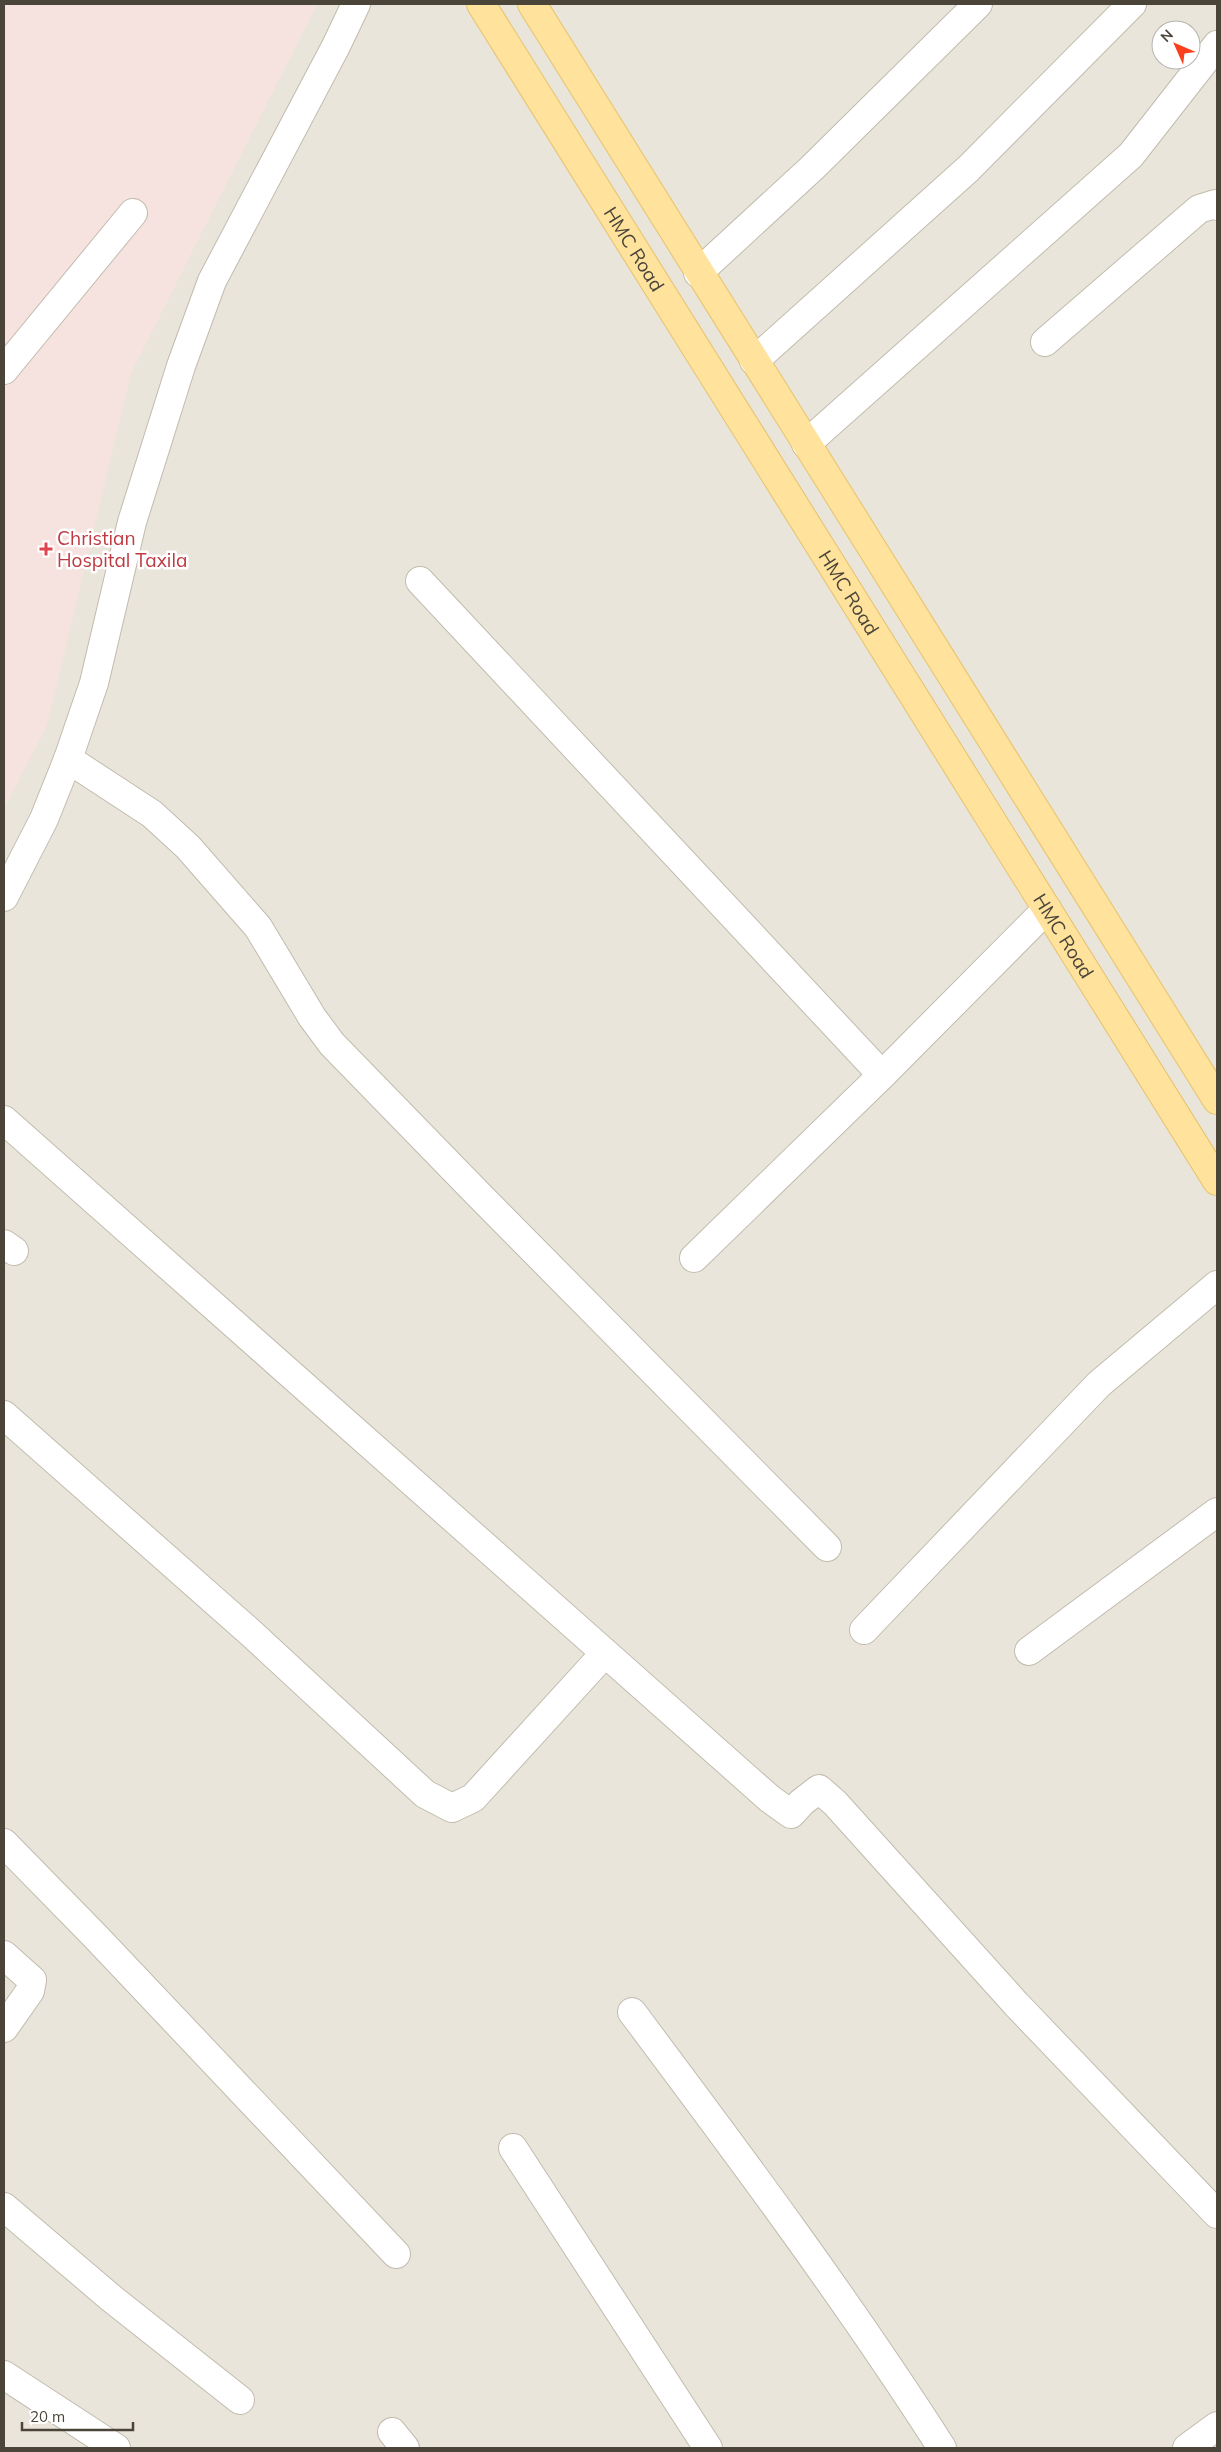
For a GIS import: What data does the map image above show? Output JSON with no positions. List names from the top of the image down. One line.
{"streets":{"main road":["HMC Road"]},"places":{"health":["Christian Hospital Taxila"]},"scale_bar":"20 m","north":"top left"}
